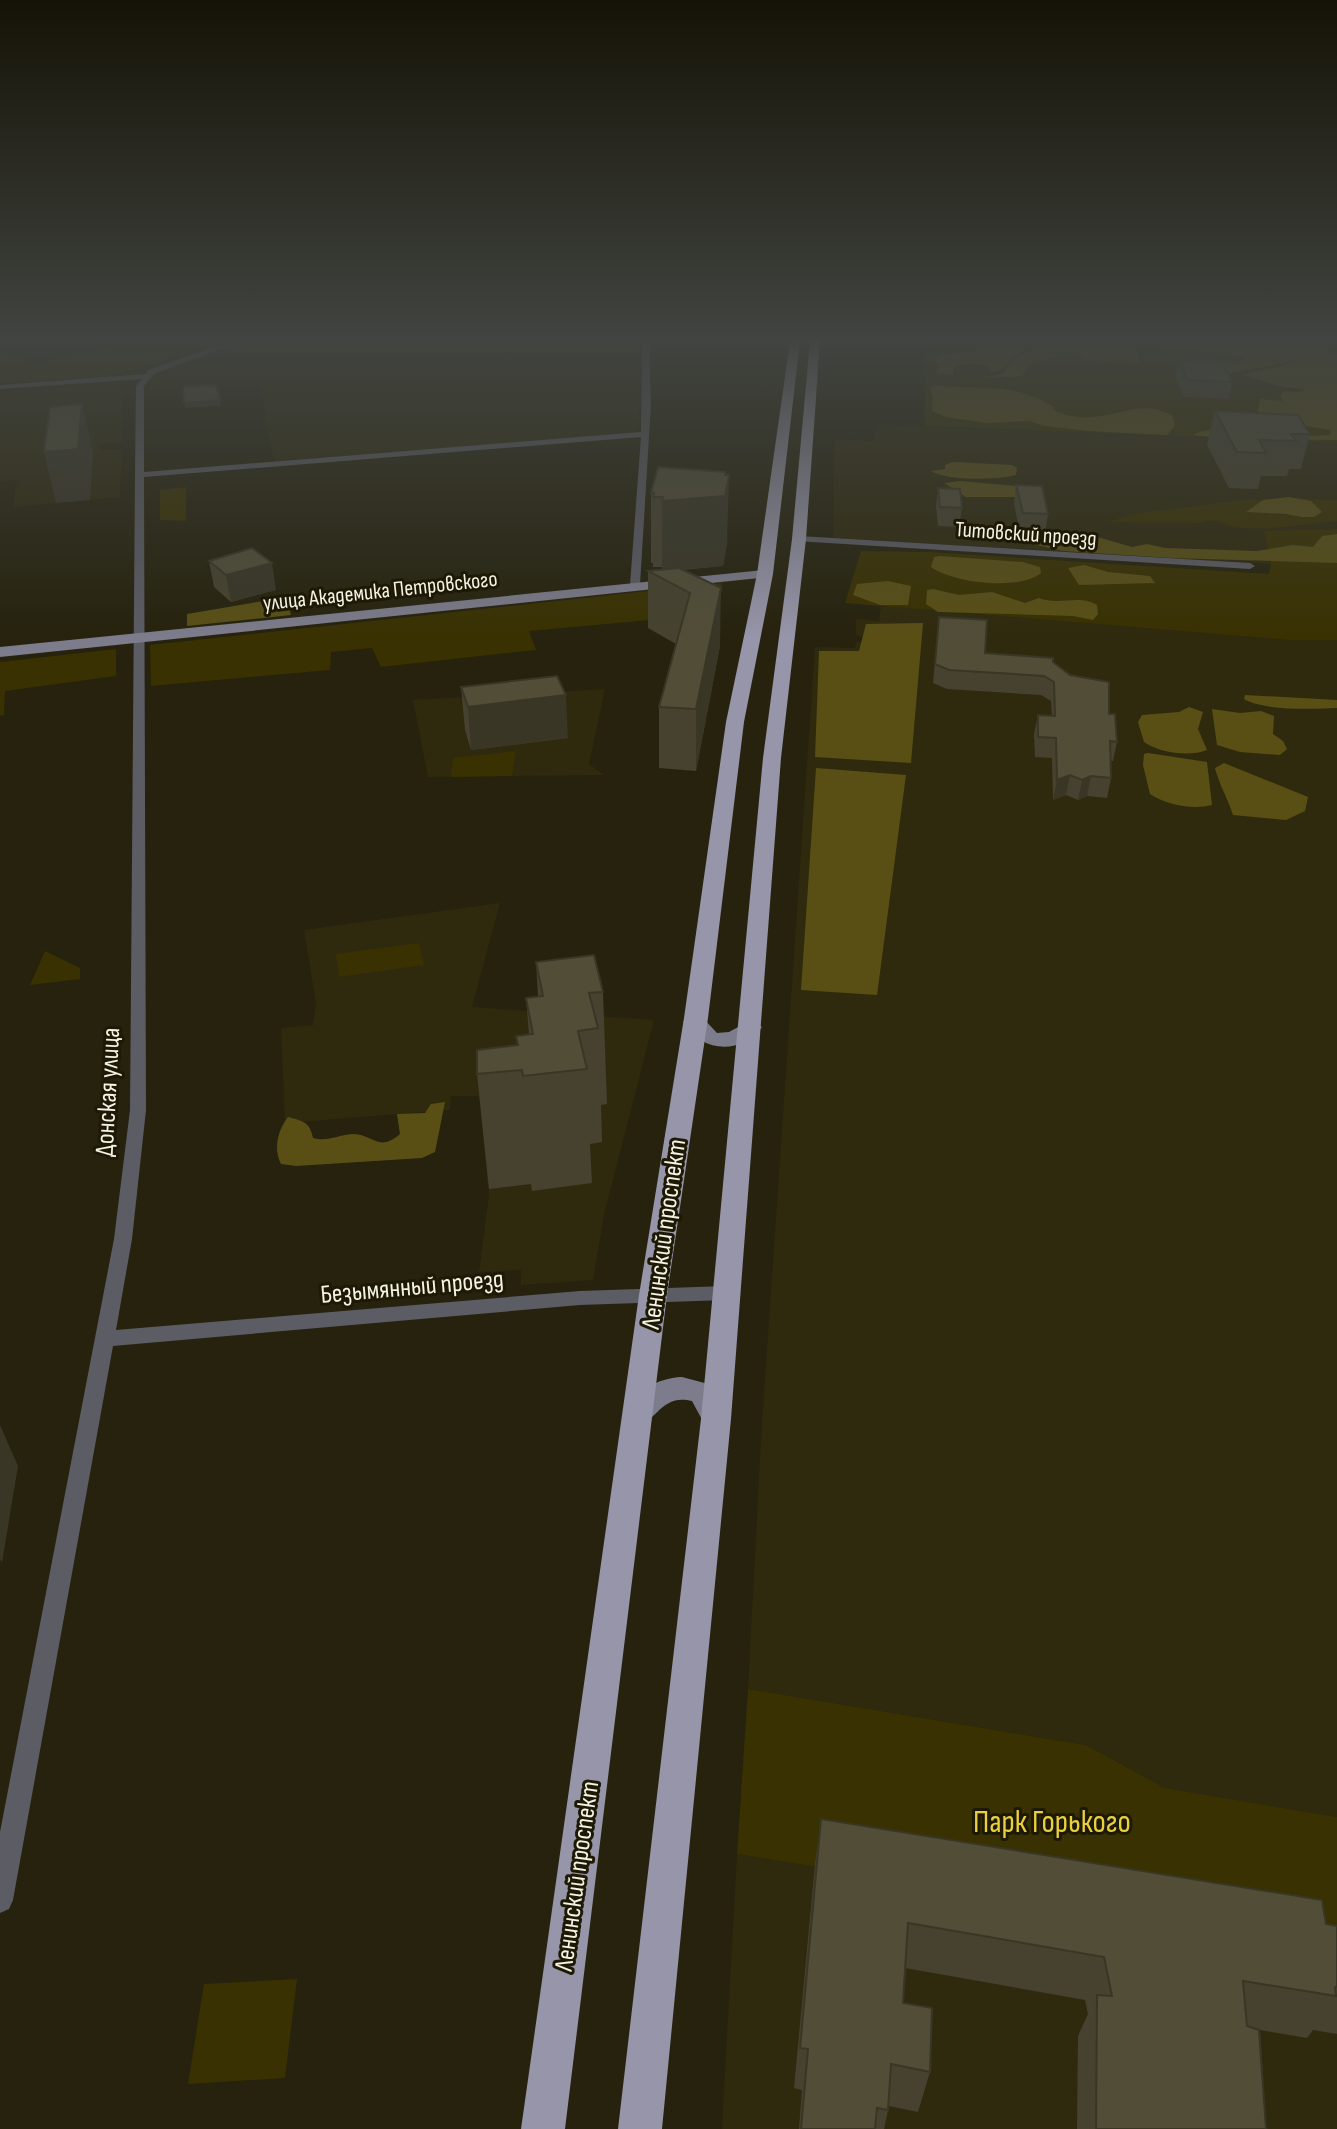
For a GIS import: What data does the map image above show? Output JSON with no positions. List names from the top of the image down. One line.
{"streets":{"main road":["Ленинский проспект"],"street":["Титовский проезд","улица Академика Петровского","Донская улица","Безымянный проезд"]},"crossings":[["улица Академика Петровского","Донская улица"],["улица Академика Петровского","Ленинский проспект"],["Донская улица","Безымянный проезд"],["Ленинский проспект","Безымянный проезд"]],"parks":["Парк Горького"]}
